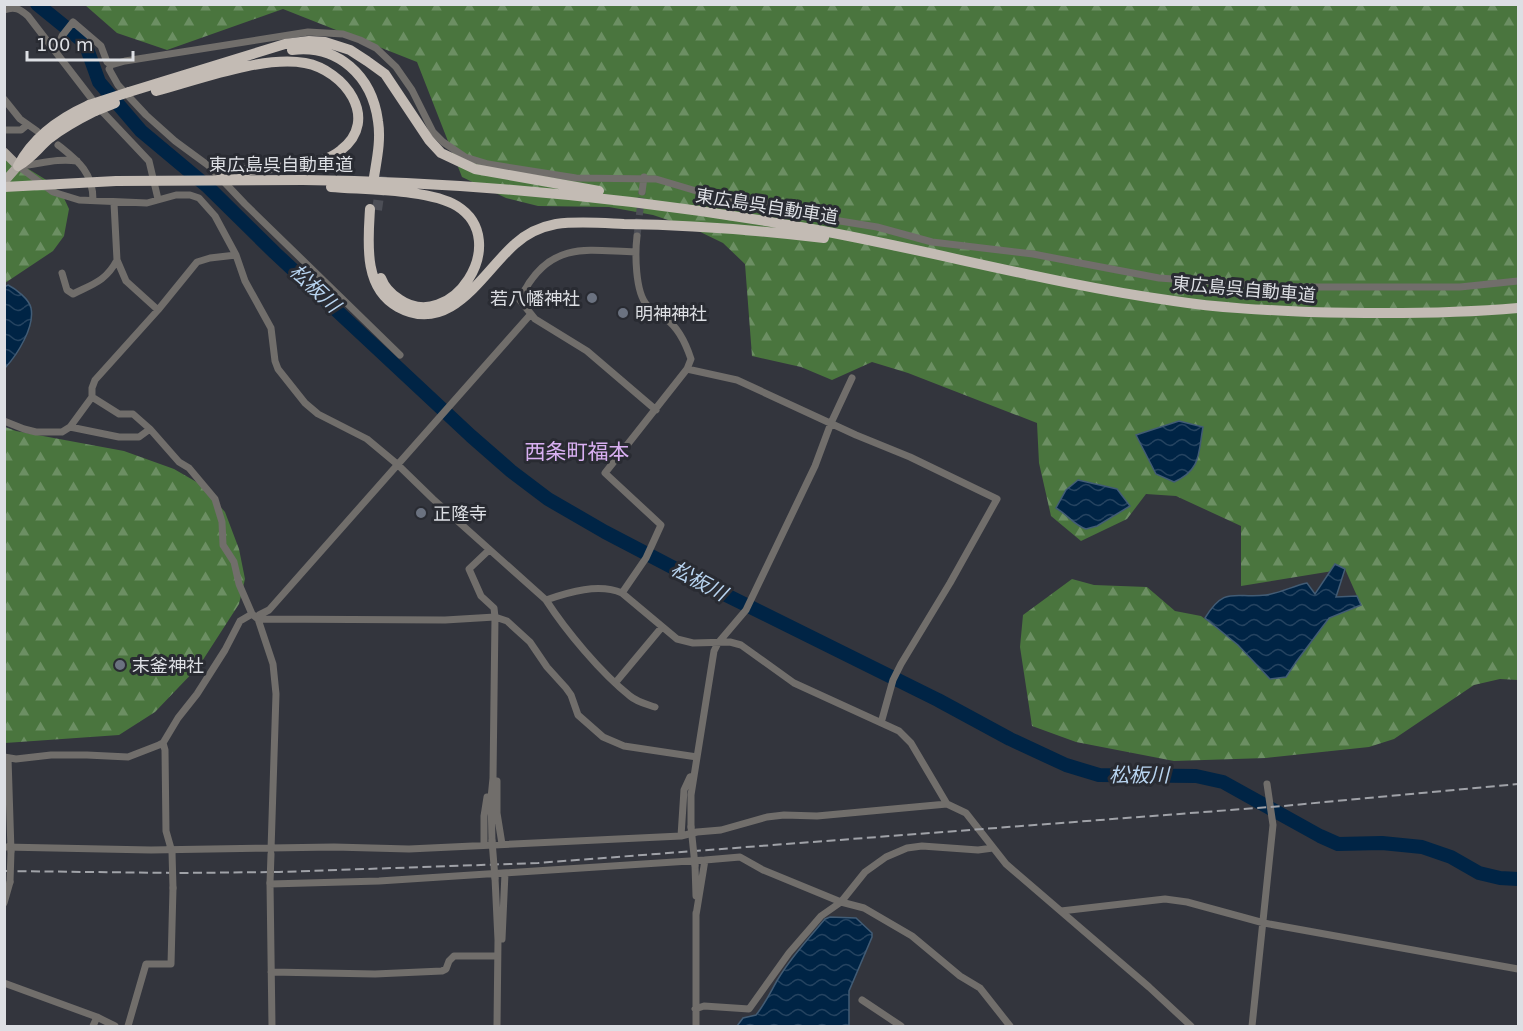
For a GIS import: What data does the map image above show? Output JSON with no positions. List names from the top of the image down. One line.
{"streets":{"highway":["東広島呉自動車道"]},"districts":["西条町福本"],"water":["松板川"],"places":["若八幡神社","明神神社","正隆寺","末釜神社"],"scale_bar":"100 m"}
